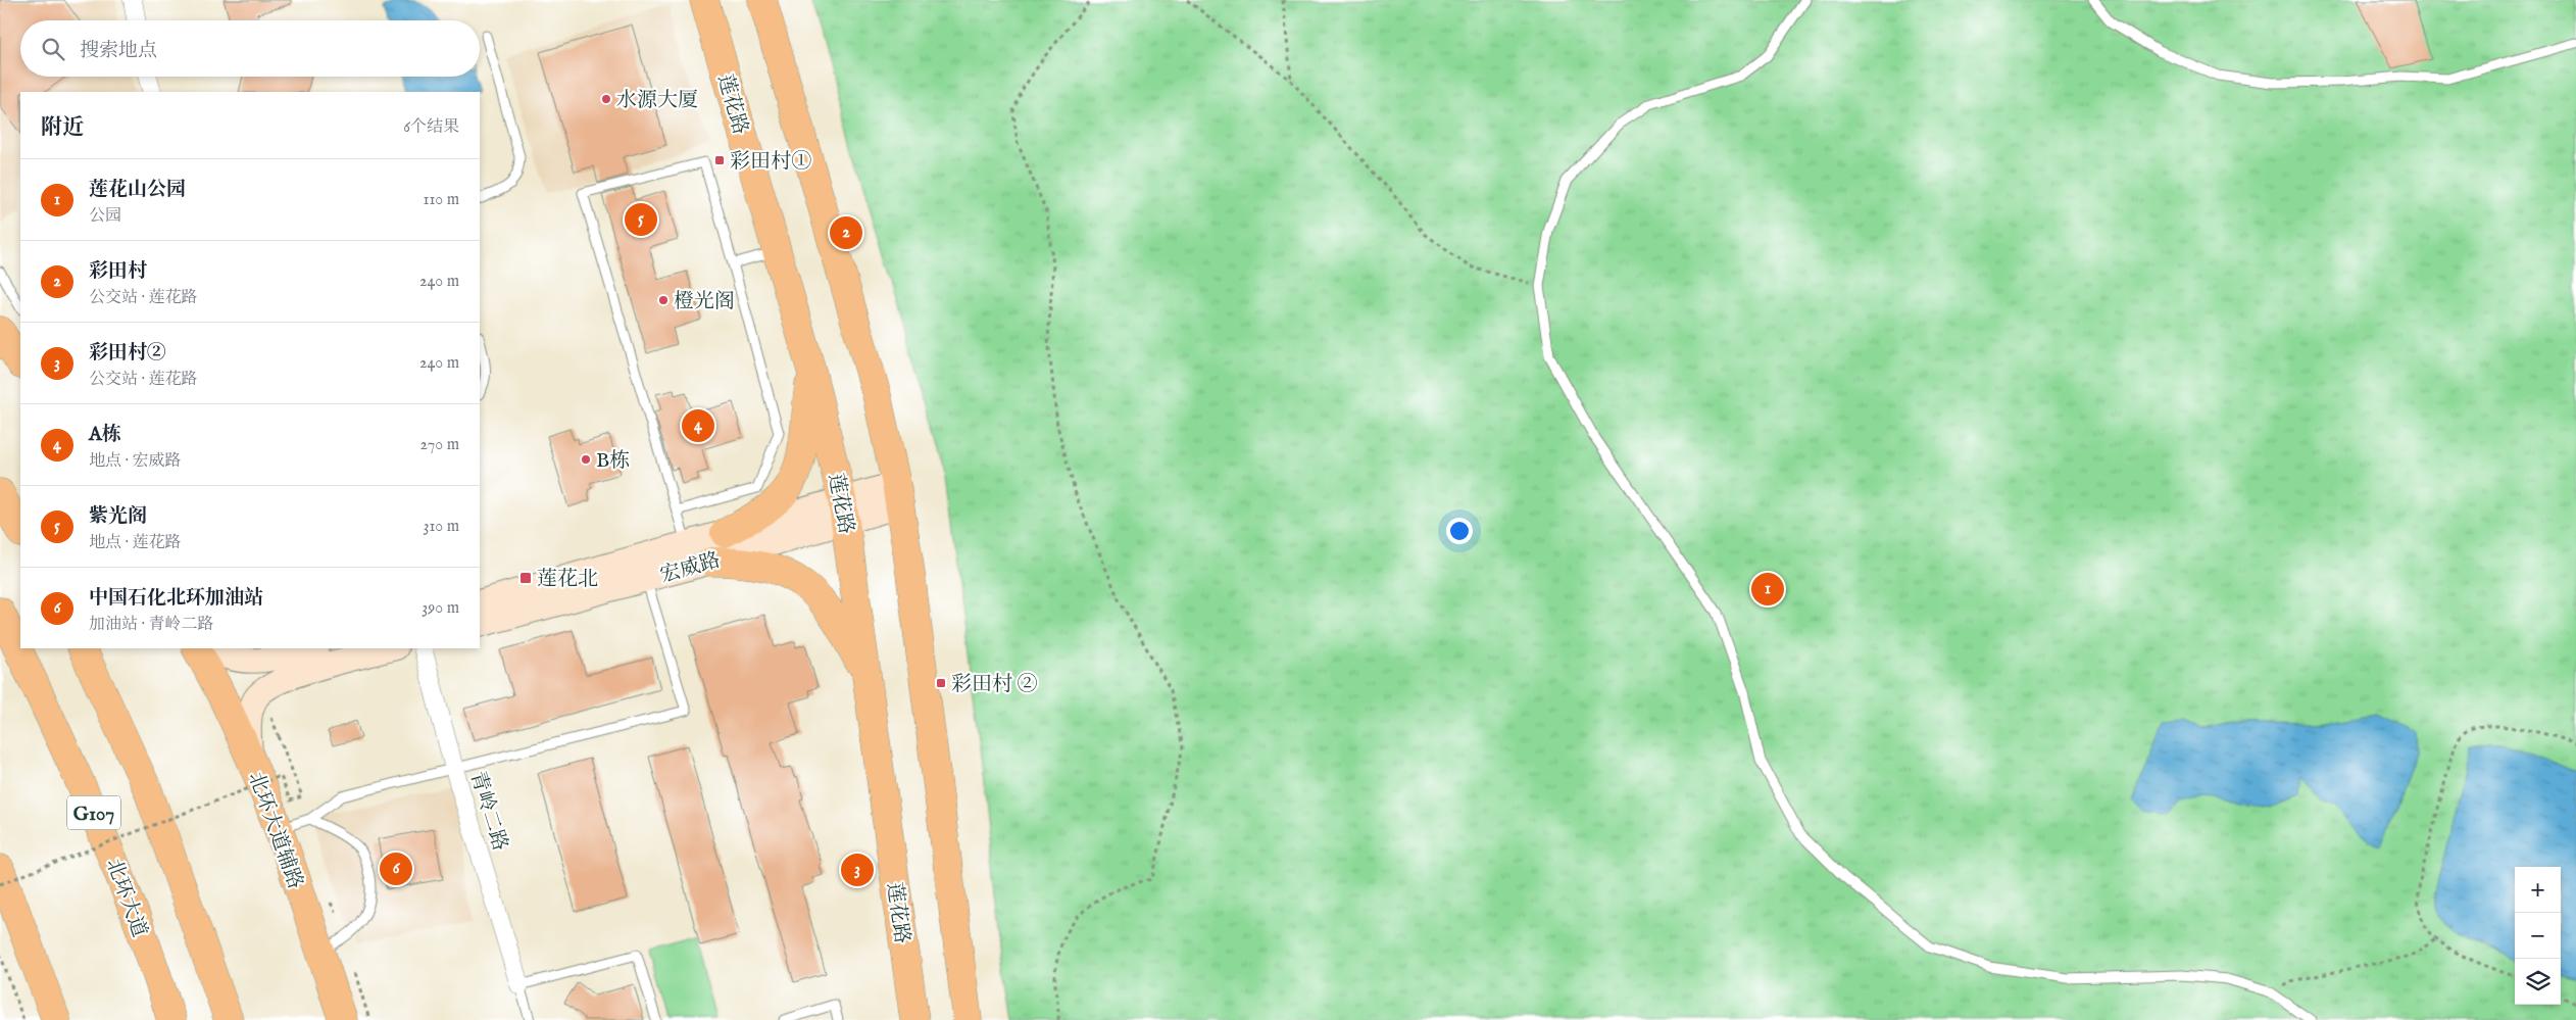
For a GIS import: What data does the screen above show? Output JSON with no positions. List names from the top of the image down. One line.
{"streets":{"main road":["莲花路","G107","北环大道辅路","北环大道"],"street":["宏威路","青岭二路"]},"crossings":[["莲花路","宏威路"]],"places":{"other":["水源大厦","橙光阁","B栋"],"transit":["彩田村①","莲花北","彩田村 ②"]},"page":{"search":"搜索地点","heading":["附近","6个结果"],"list":[{"mark":"1","name":"莲花山公园","note":"公园","value":"110 m"},{"mark":"2","name":"彩田村","note":"公交站 · 莲花路","value":"240 m"},{"mark":"3","name":"彩田村②","note":"公交站 · 莲花路","value":"240 m"},{"mark":"4","name":"A栋","note":"地点 · 宏威路","value":"270 m"},{"mark":"5","name":"紫光阁","note":"地点 · 莲花路","value":"310 m"},{"mark":"6","name":"中国石化北环加油站","note":"加油站 · 青岭二路","value":"390 m"}],"pins":["5","2","4","1","6","3"],"map_buttons":["+","−"]}}
